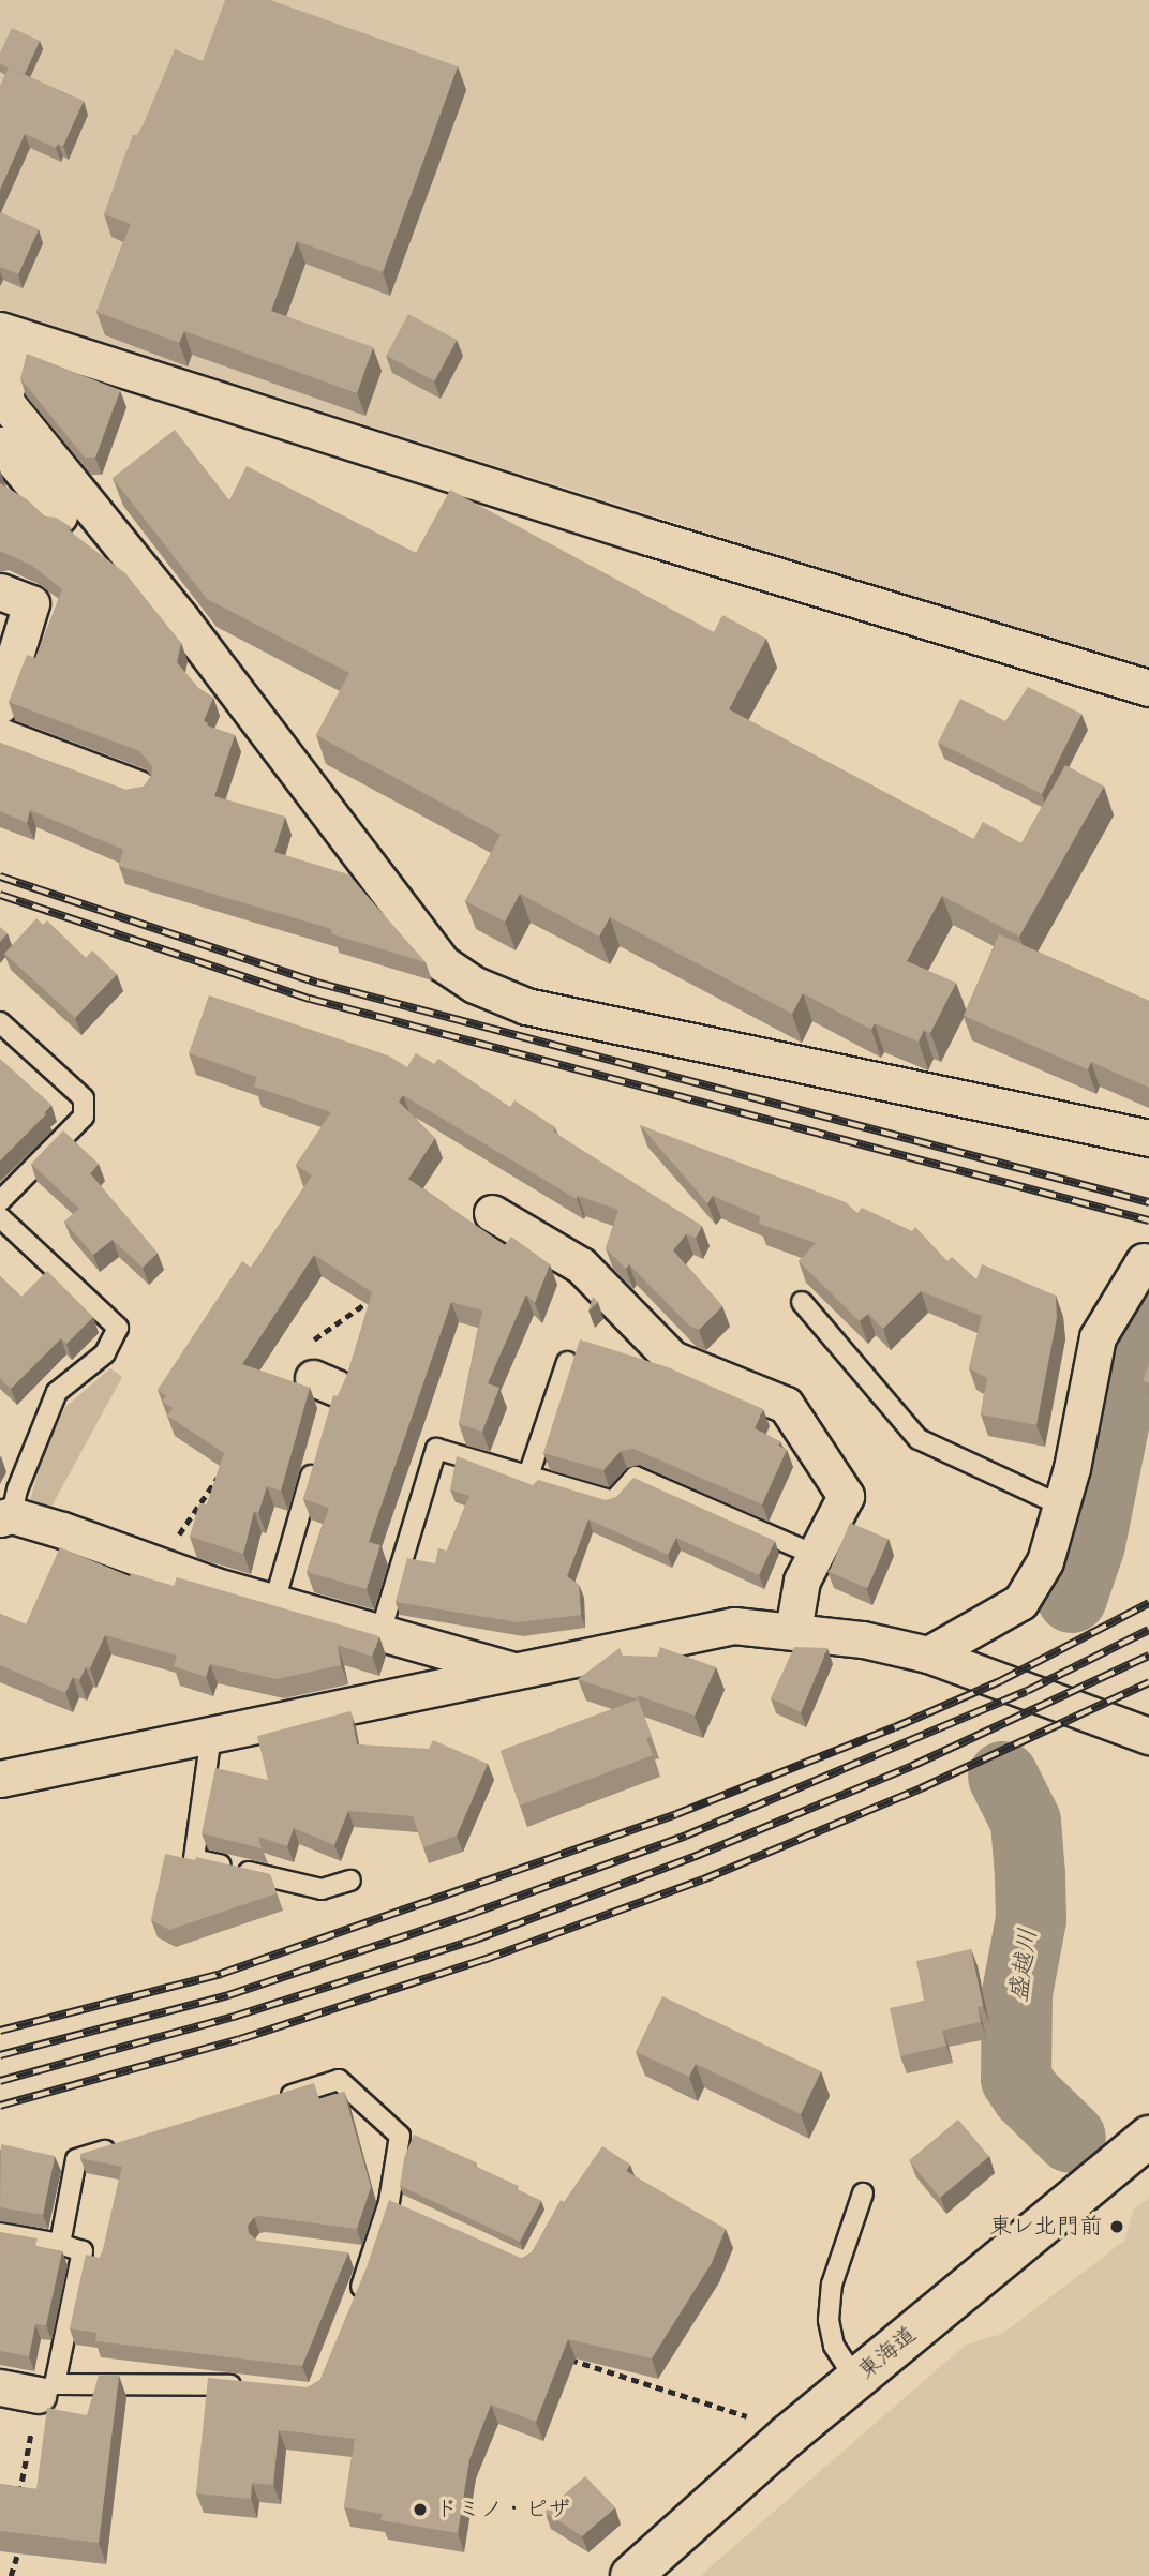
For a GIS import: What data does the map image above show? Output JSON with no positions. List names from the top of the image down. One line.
{"streets":{"highway":["東海道"]},"water":["盛越川"],"places":["東レ北門前","ドミノ・ピザ"]}
